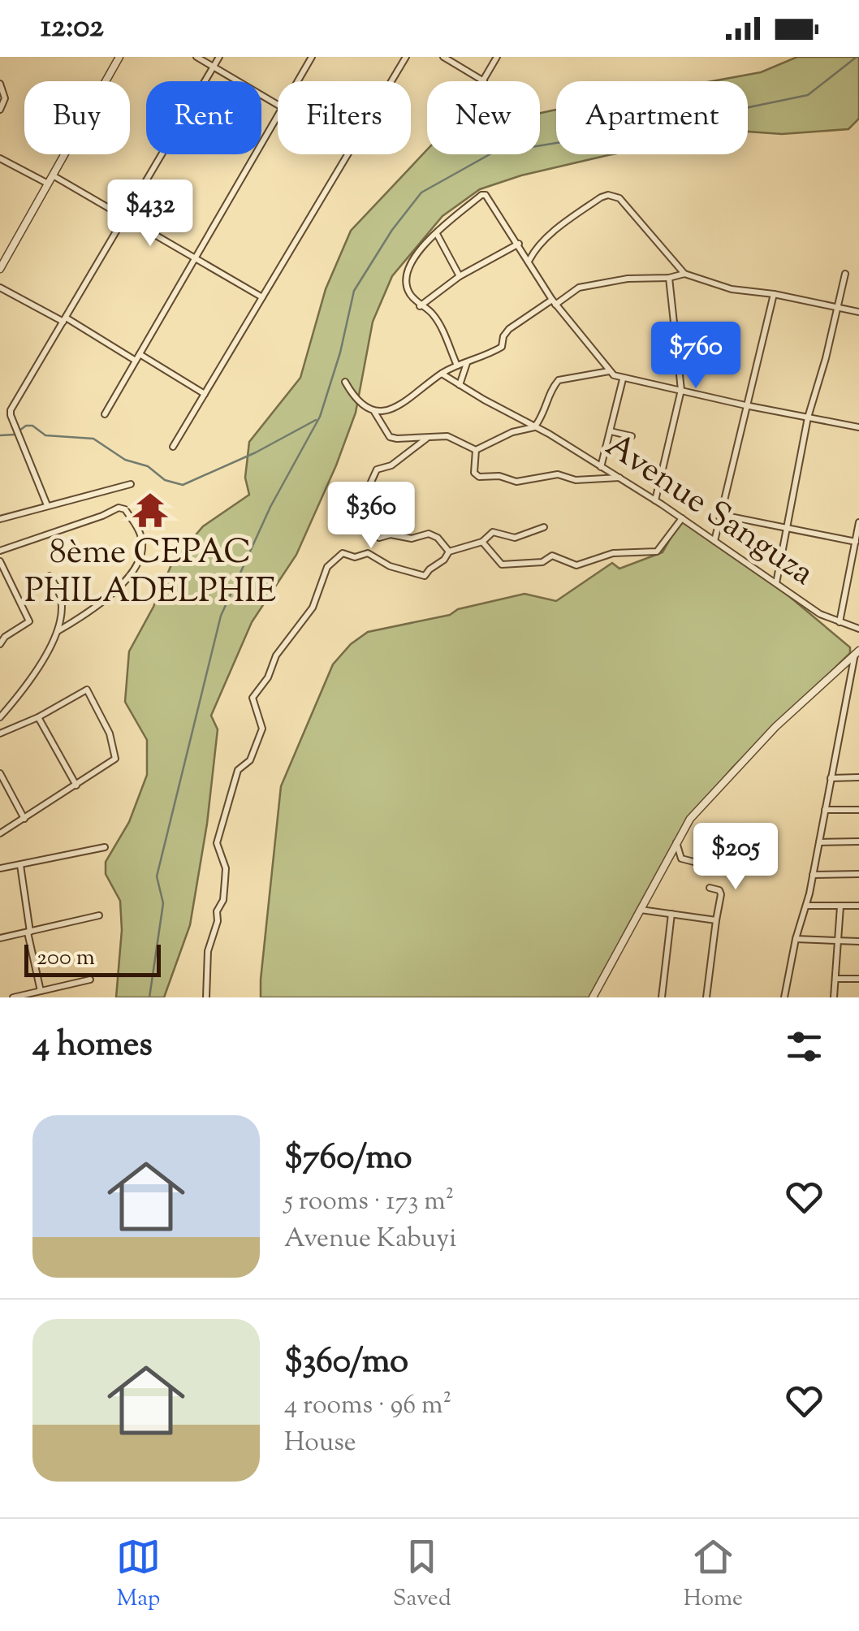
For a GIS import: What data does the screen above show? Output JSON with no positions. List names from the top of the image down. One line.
{"streets":{"street":["Avenue Sanguza"]},"places":{"temple":["8ème CEPAC PHILADELPHIE"]},"scale_bar":"200 m","page":{"status":"12:02","chip":["Buy","Rent","Filters","New","Apartment"],"price":["$432","$760","$360","$205"],"scale":"200 m","heading":"4 homes","list":[{"name":"$760/mo","note":"5 rooms · 173 m² · Avenue Kabuyi"},{"name":"$360/mo","note":"4 rooms · 96 m² · House"}],"tabs":["Map","Saved","Home"]}}
